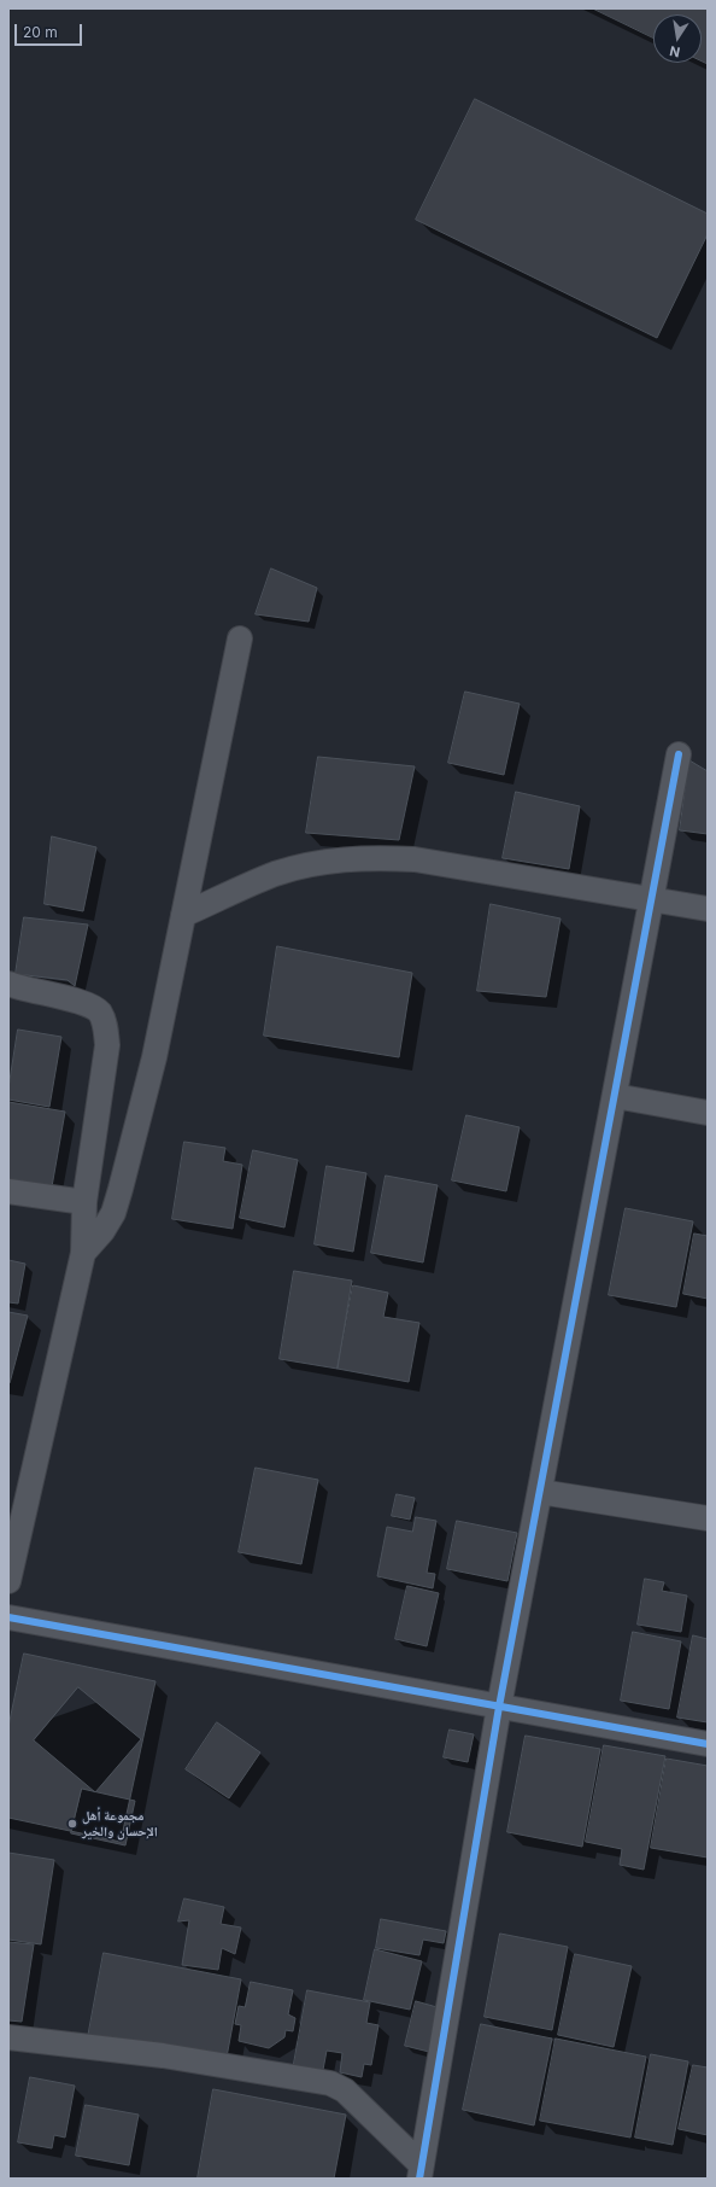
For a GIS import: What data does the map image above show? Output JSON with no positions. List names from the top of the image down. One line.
{"places":["مجموعة أهل الإحسان والخير"],"scale_bar":"20 m","north":"bottom"}
